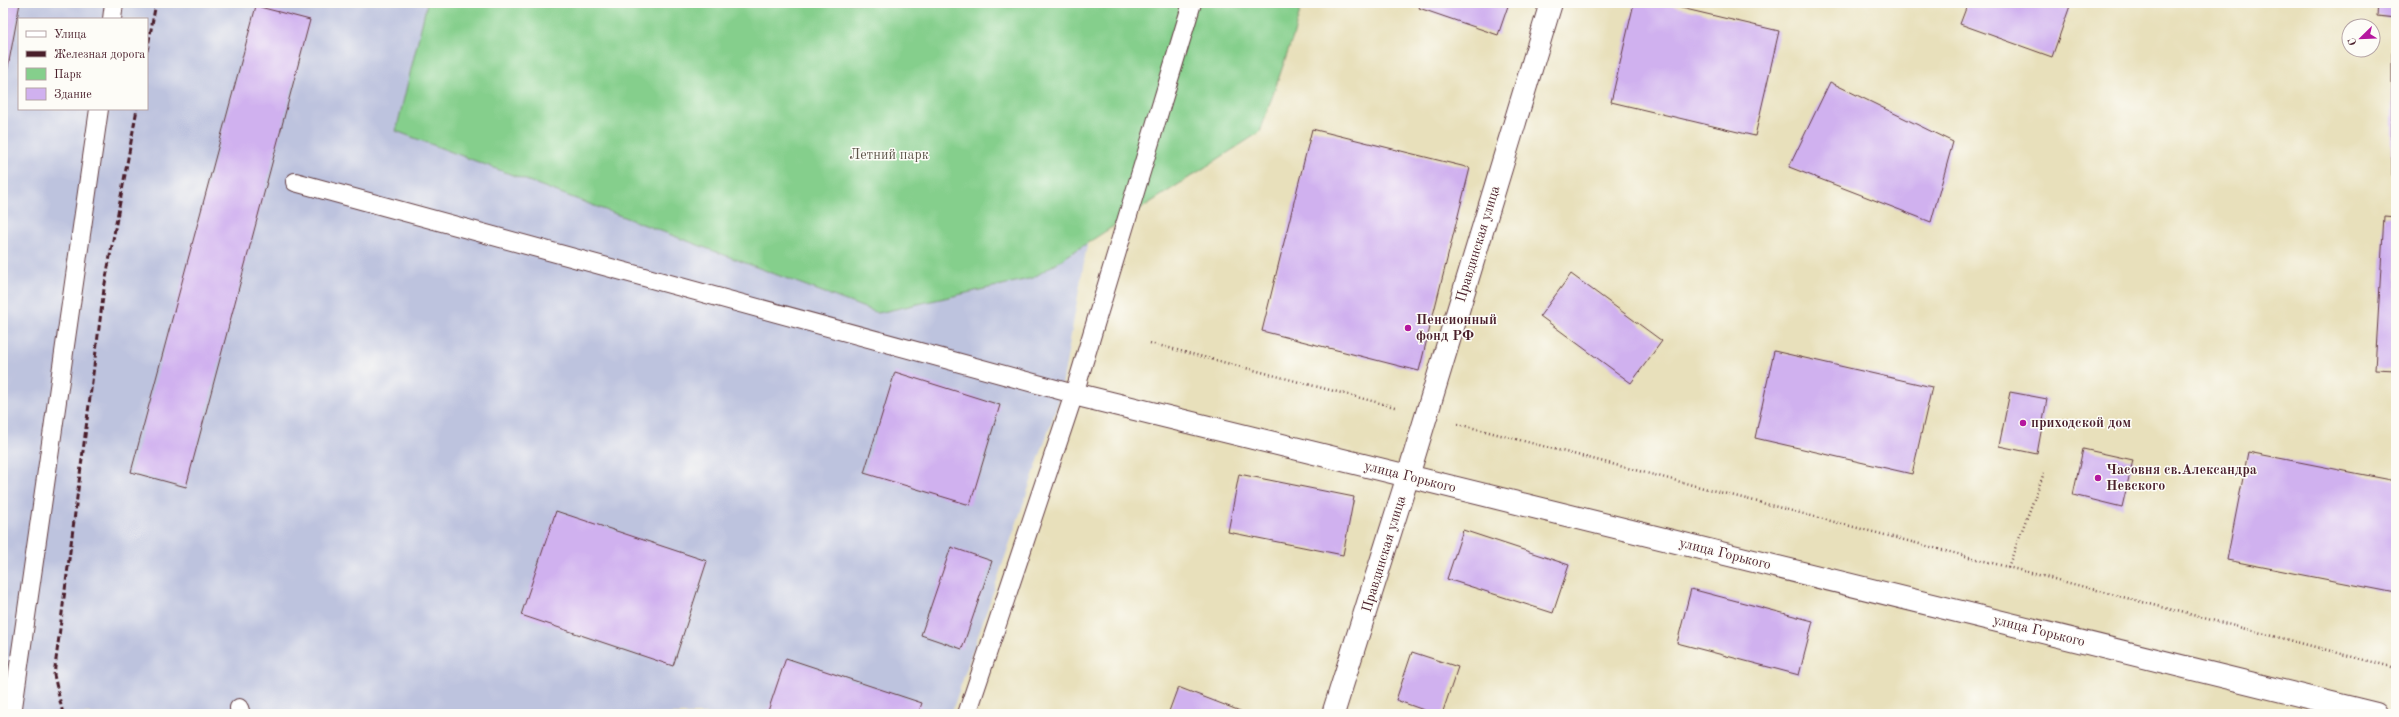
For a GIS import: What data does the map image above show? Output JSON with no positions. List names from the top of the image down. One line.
{"streets":{"street":["Правдинская улица","улица Горького"]},"crossings":[["Правдинская улица","улица Горького"]],"parks":["Летний парк"],"places":["Пенсионный фонд РФ","приходской дом","Часовня св.Александра Невского"],"legend":["Улица","Железная дорога","Парк","Здание"],"north":"bottom left"}
